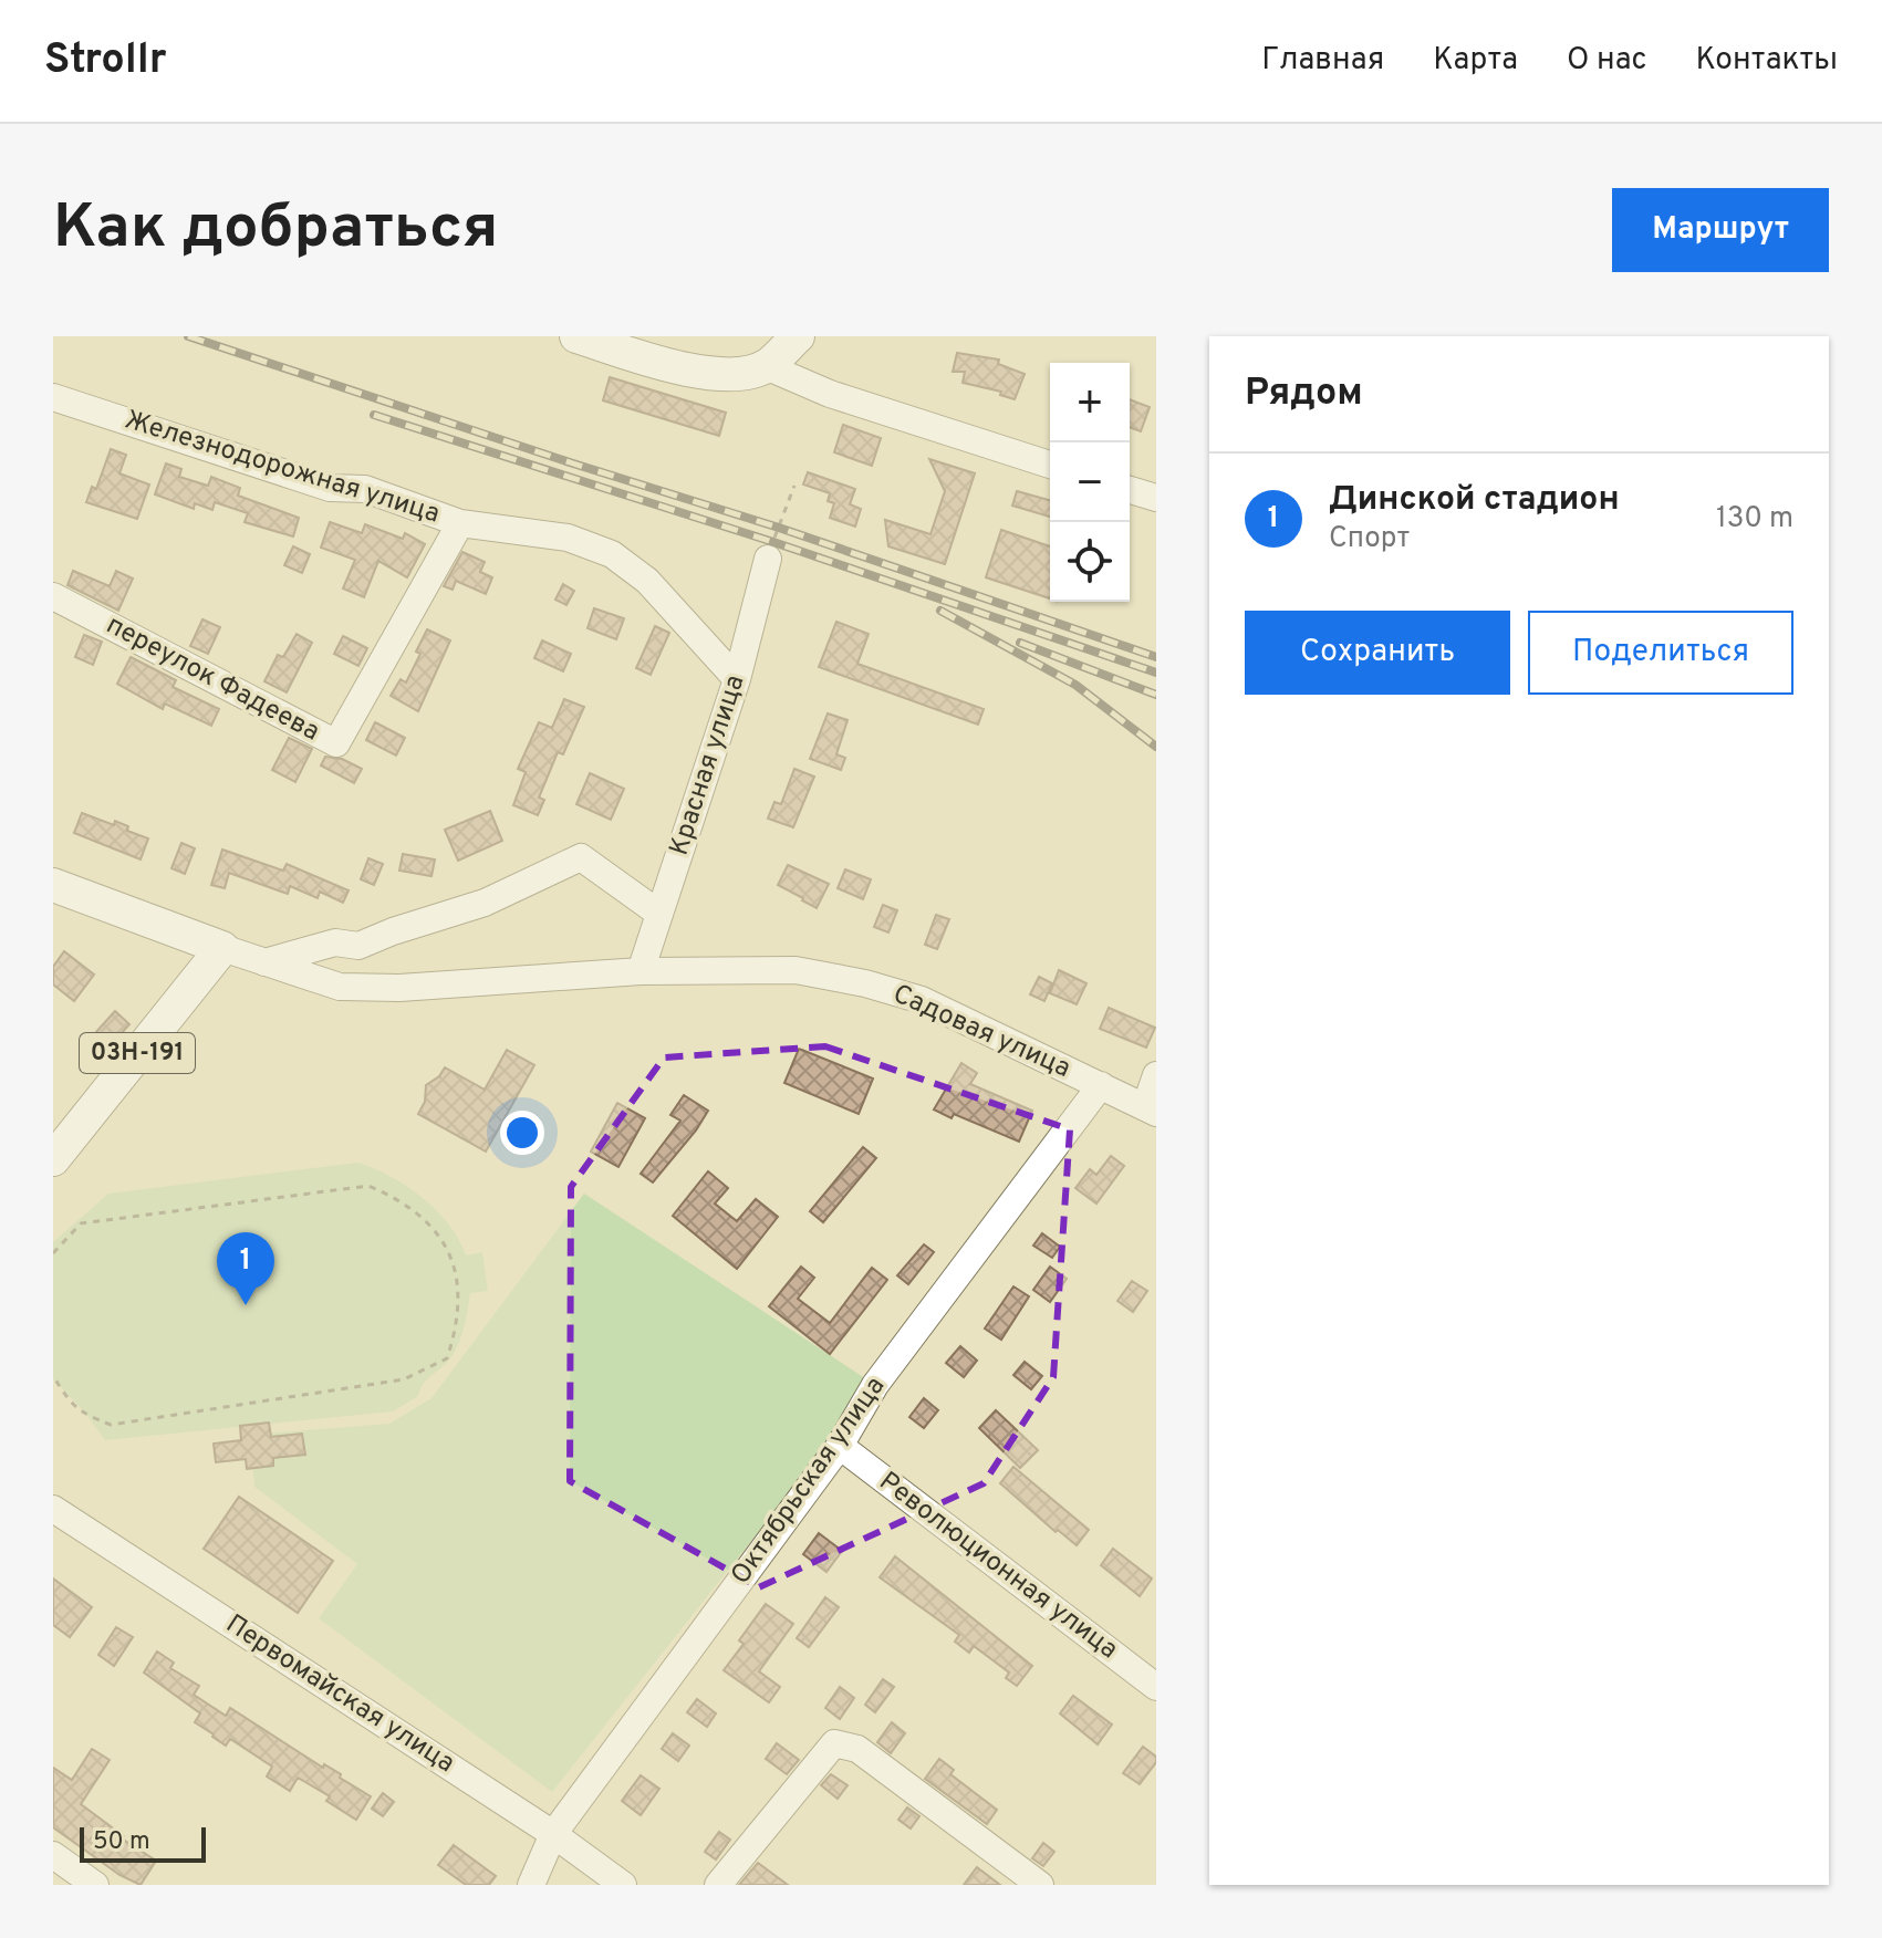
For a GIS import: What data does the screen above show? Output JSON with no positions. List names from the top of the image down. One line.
{"streets":{"main road":["03Н-191"],"street":["Железнодорожная улица","переулок Фадеева","Красная улица","Садовая улица","Октябрьская улица","Революционная улица","Первомайская улица"]},"crossings":[["Железнодорожная улица","переулок Фадеева"],["Железнодорожная улица","Красная улица"],["Красная улица","Садовая улица"],["Садовая улица","Октябрьская улица"],["Октябрьская улица","Революционная улица"],["Октябрьская улица","Первомайская улица"]],"scale_bar":"50 m","page":{"header":"Strollr","nav":["Главная","Карта","О нас","Контакты"],"buttons":["Маршрут",["Сохранить","Поделиться"]],"title":"Как добраться","heading":"Рядом","map_buttons":["+","−"],"list":[{"mark":"1","name":"Динской стадион","note":"Спорт","value":"130 m"}],"pins":"1","scale":"50 m"}}
